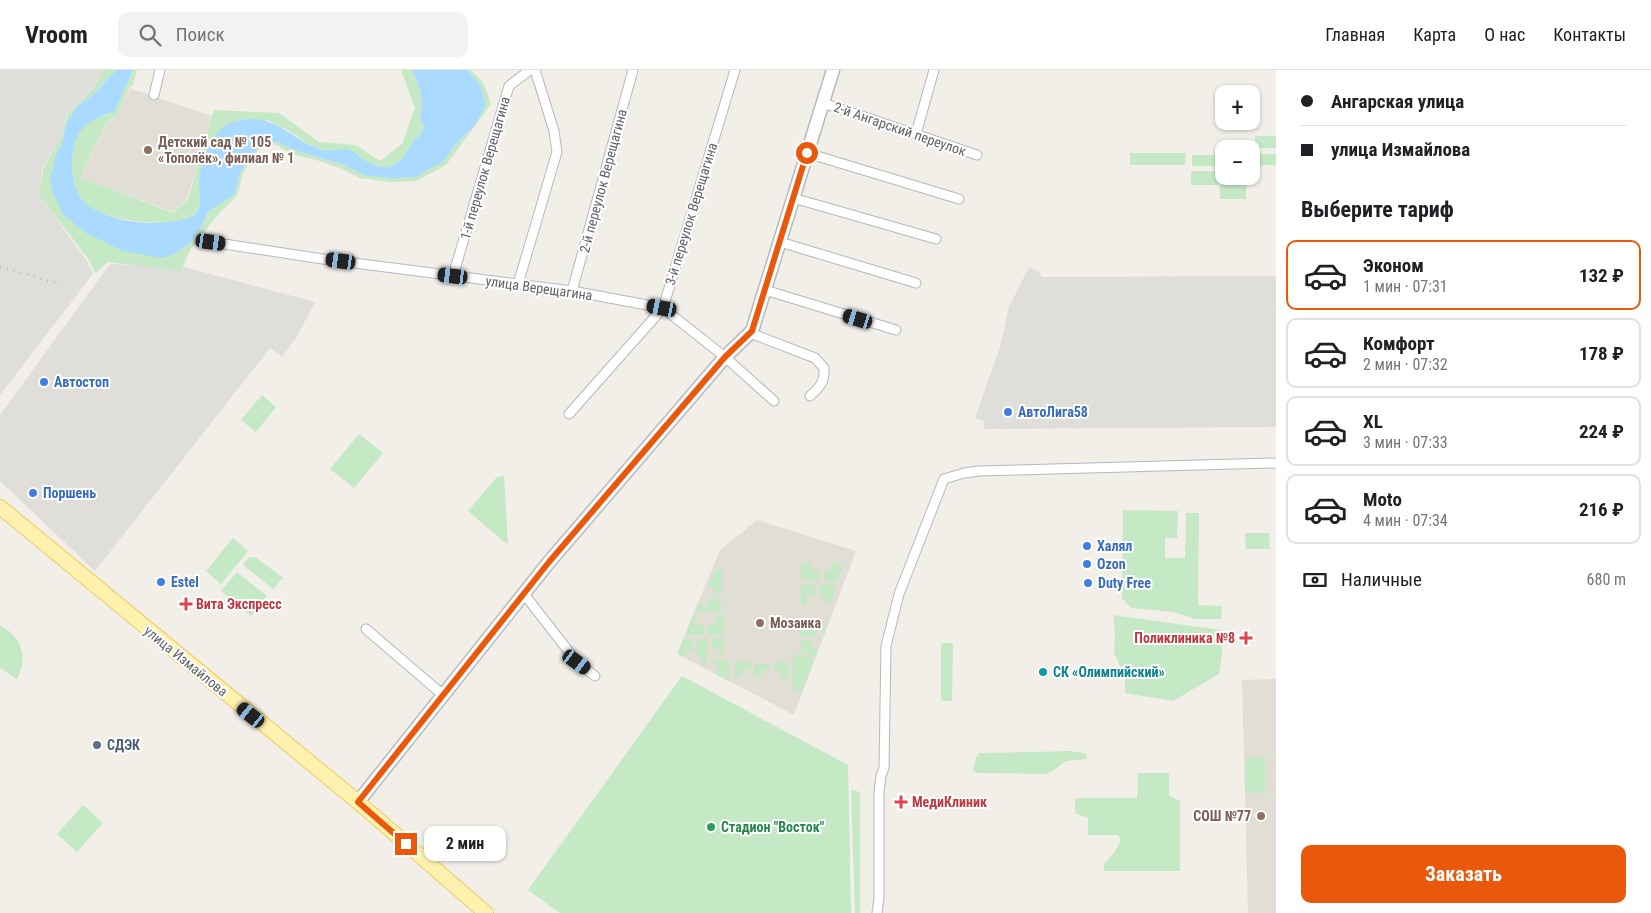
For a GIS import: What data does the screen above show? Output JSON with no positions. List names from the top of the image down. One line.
{"streets":{"main road":["улица Измайлова"],"street":["2-й Ангарский переулок","1-й переулок Верещагина","2-й переулок Верещагина","3-й переулок Верещагина","улица Верещагина"]},"crossings":[["1-й переулок Верещагина","улица Верещагина"],["2-й переулок Верещагина","улица Верещагина"],["3-й переулок Верещагина","улица Верещагина"]],"places":{"other":["Детский сад № 105 «Тополёк», филиал № 1","Автостоп","АвтоЛига58","Поршень","Халял","Ozon","Estel","Duty Free","Мозаика","СК «Олимпийский»","СДЭК","СОШ №77","Стадион \"Восток\""],"health":["Вита Экспресс","Поликлиника №8","МедиКлиник"]},"page":{"header":"Vroom","search":"Поиск","nav":["Главная","Карта","О нас","Контакты"],"banner":["Ангарская улица","улица Измайлова"],"map_buttons":["+","−"],"heading":"Выберите тариф","list":[{"name":"Эконом","note":"1 мин · 07:31","value":"132 ₽"},{"name":"Комфорт","note":"2 мин · 07:32","value":"178 ₽"},{"name":"XL","note":"3 мин · 07:33","value":"224 ₽"},{"name":"Moto","note":"4 мин · 07:34","value":"216 ₽"}],"pay":["Наличные","680 m"],"bubble":"2 мин","buttons":"Заказать"}}
